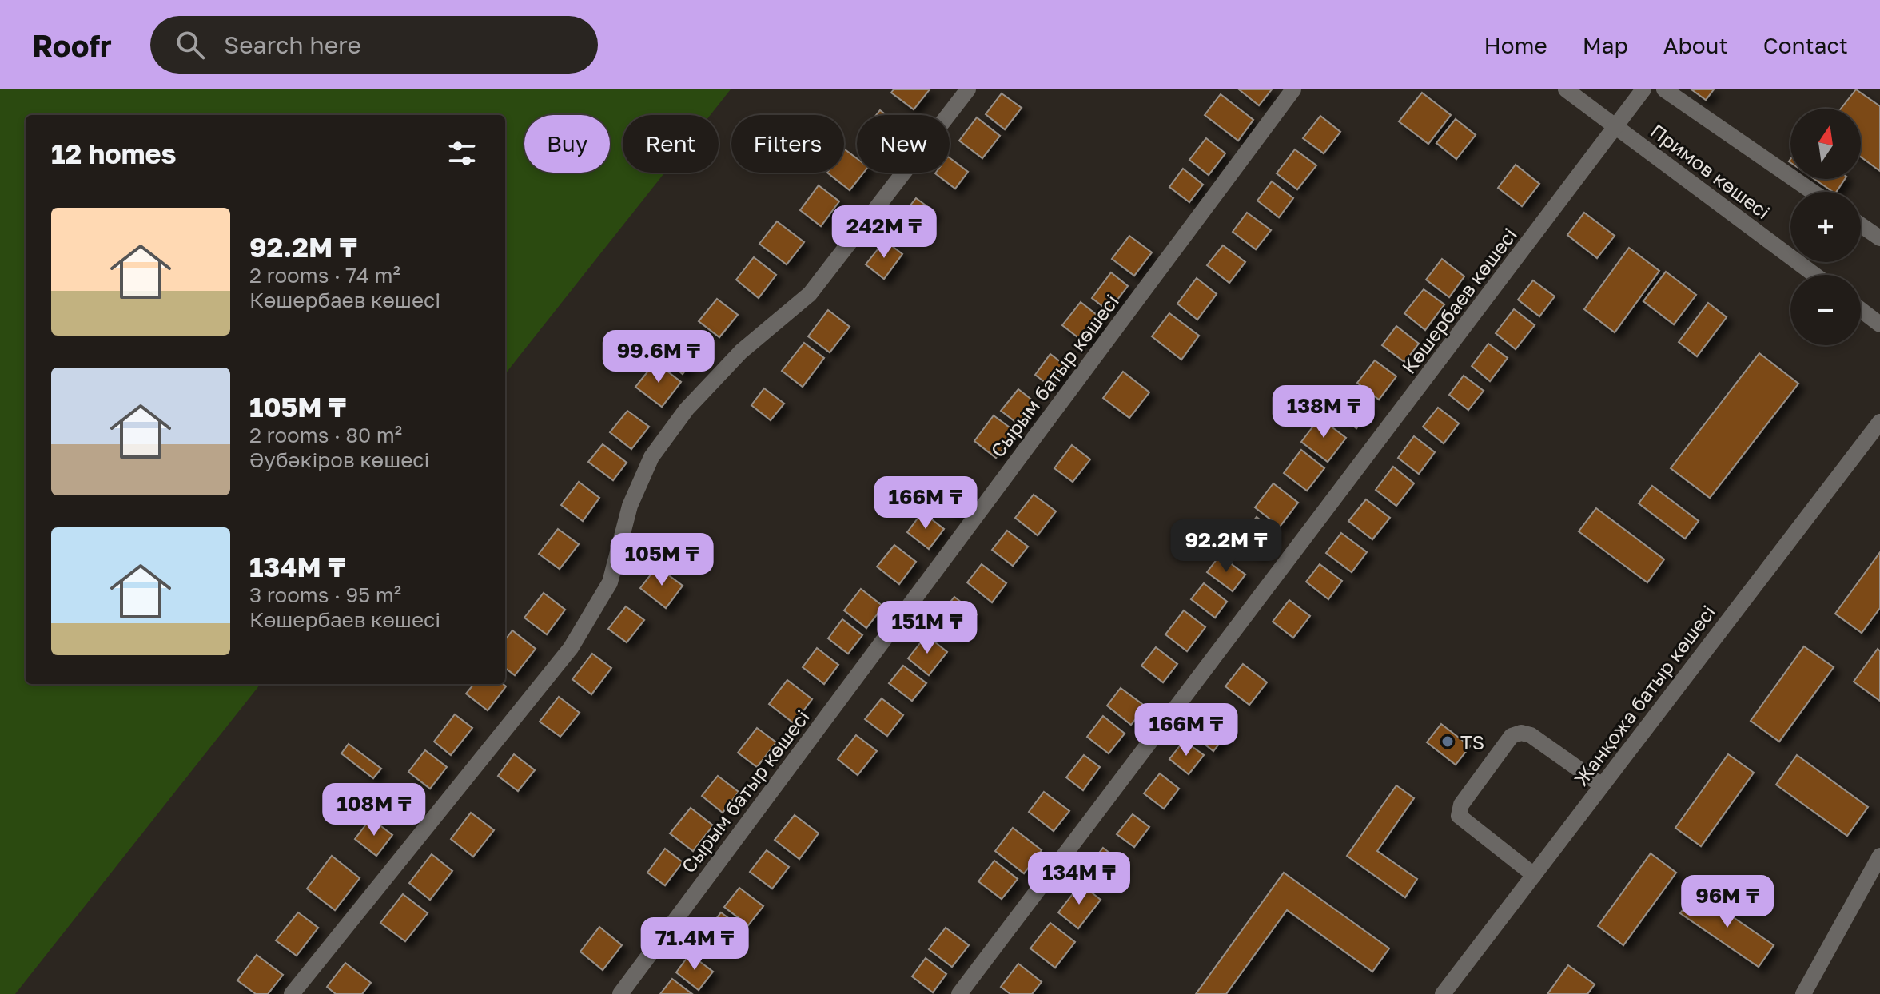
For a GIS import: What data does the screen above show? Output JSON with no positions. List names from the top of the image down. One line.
{"streets":{"street":["Примов көшесі","Көшербаев көшесі","Сырым батыр көшесі","Жанқожа батыр көшесі"]},"crossings":[["Примов көшесі","Көшербаев көшесі"]],"places":["TS"],"north":"top","page":{"header":"Roofr","search":"Search here","nav":["Home","Map","About","Contact"],"map_buttons":["+","−"],"chip":["Buy","Rent","Filters","New"],"heading":"12 homes","list":[{"name":"92.2M ₸","note":"2 rooms · 74 m² · Көшербаев көшесі"},{"name":"105M ₸","note":"2 rooms · 80 m² · Әубәкіров көшесі"},{"name":"134M ₸","note":"3 rooms · 95 m² · Көшербаев көшесі"}],"price":["242M ₸","99.6M ₸","138M ₸","166M ₸","92.2M ₸","105M ₸","151M ₸","166M ₸","108M ₸","134M ₸","96M ₸","71.4M ₸"]}}
